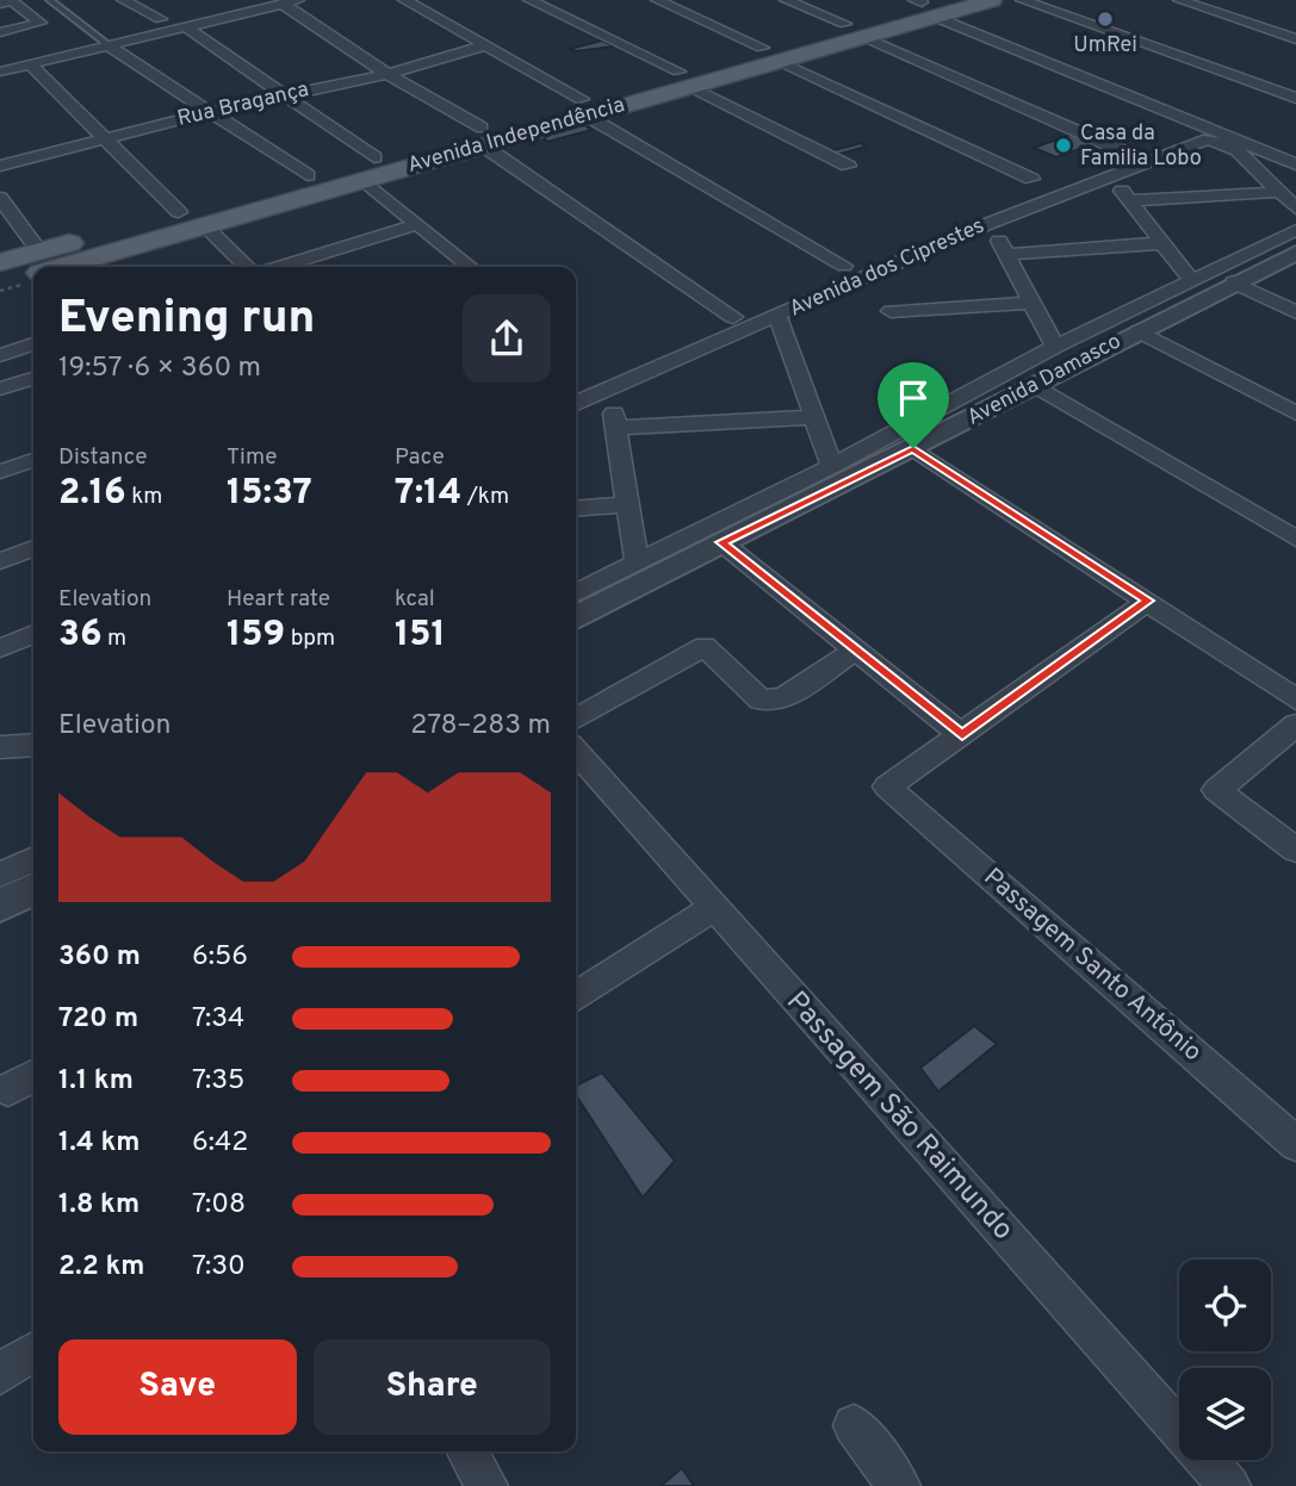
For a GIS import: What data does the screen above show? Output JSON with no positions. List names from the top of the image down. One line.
{"streets":{"main road":["Avenida Independência"],"street":["Rua Bragança","Avenida dos Ciprestes","Avenida Damasco","Passagem Santo Antônio","Passagem São Raimundo"]},"places":["UmRei","Casa da Familia Lobo"],"page":{"heading":["Evening run","19:57 · 6 × 360 m"],"stats":[["Distance","2.16 km"],["Time","15:37"],["Pace","7:14 /km"],["Elevation","36 m"],["Heart rate","159 bpm"],["kcal","151"]],"chart":["Elevation","278–283 m"],"list":[{"name":"360 m","note":"6:56"},{"name":"720 m","note":"7:34"},{"name":"1.1 km","note":"7:35"},{"name":"1.4 km","note":"6:42"},{"name":"1.8 km","note":"7:08"},{"name":"2.2 km","note":"7:30"}],"buttons":["Save","Share"]}}
